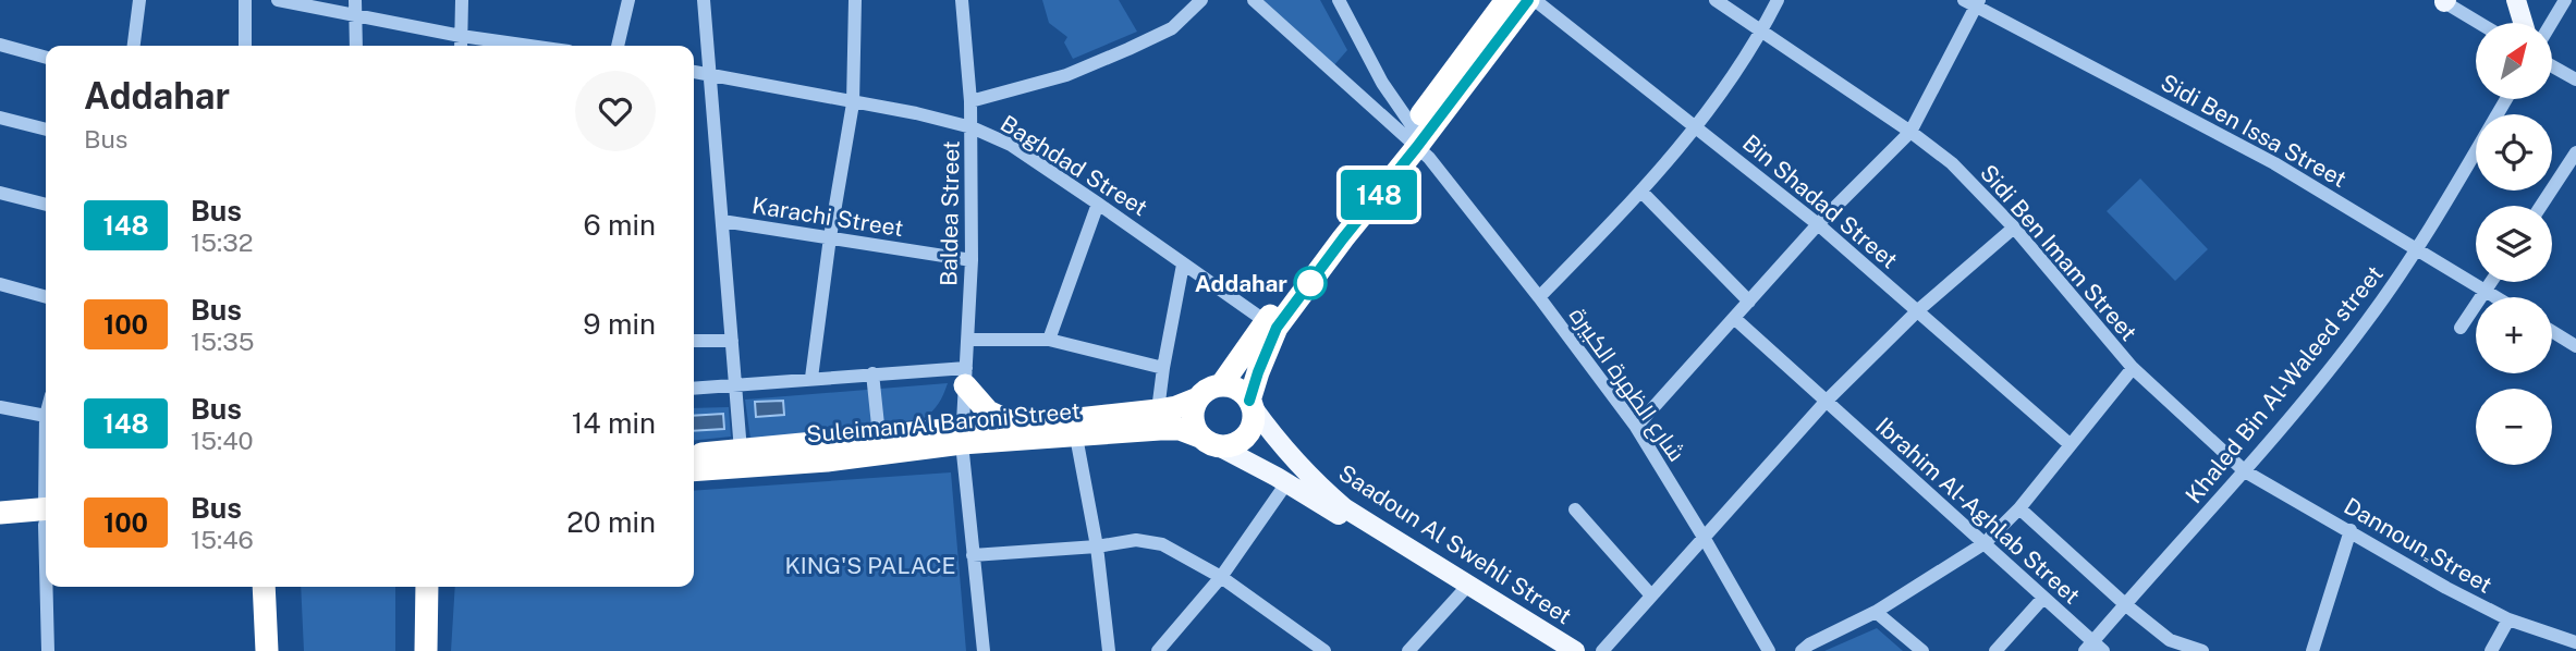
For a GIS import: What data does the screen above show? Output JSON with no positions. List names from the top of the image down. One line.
{"streets":{"highway":["Suleiman Al Baroni Street"],"main road":["Saadoun Al Swehli Street"],"street":["Sidi Ben Issa Street","Baghdad Street","Bin Shadad Street","Baldea Street","Karachi Street","Sidi Ben Imam Street","شارع الظهرة الكبيرة","Khaled Bin Al-Waleed street","Ibrahim Al-Aghlab Street","Dannoun ٍStreet"]},"crossings":[["Sidi Ben Issa Street","Khaled Bin Al-Waleed street"],["Baghdad Street","Baldea Street"],["Baldea Street","Karachi Street"],["Baldea Street","Suleiman Al Baroni Street"],["Sidi Ben Imam Street","Khaled Bin Al-Waleed street"],["Sidi Ben Imam Street","Dannoun ٍStreet"],["Khaled Bin Al-Waleed street","Ibrahim Al-Aghlab Street"],["Khaled Bin Al-Waleed street","Dannoun ٍStreet"],["Suleiman Al Baroni Street","Saadoun Al Swehli Street"]],"parks":["KING'S PALACE"],"places":["Addahar"],"lines":["bus line 148"],"north":"top right","page":{"on_map":"148","map_buttons":["+","−"],"heading":["Addahar","Bus"],"list":[{"mark":"148","name":"Bus","note":"15:32","value":"6 min"},{"mark":"100","name":"Bus","note":"15:35","value":"9 min"},{"mark":"148","name":"Bus","note":"15:40","value":"14 min"},{"mark":"100","name":"Bus","note":"15:46","value":"20 min"}]}}
